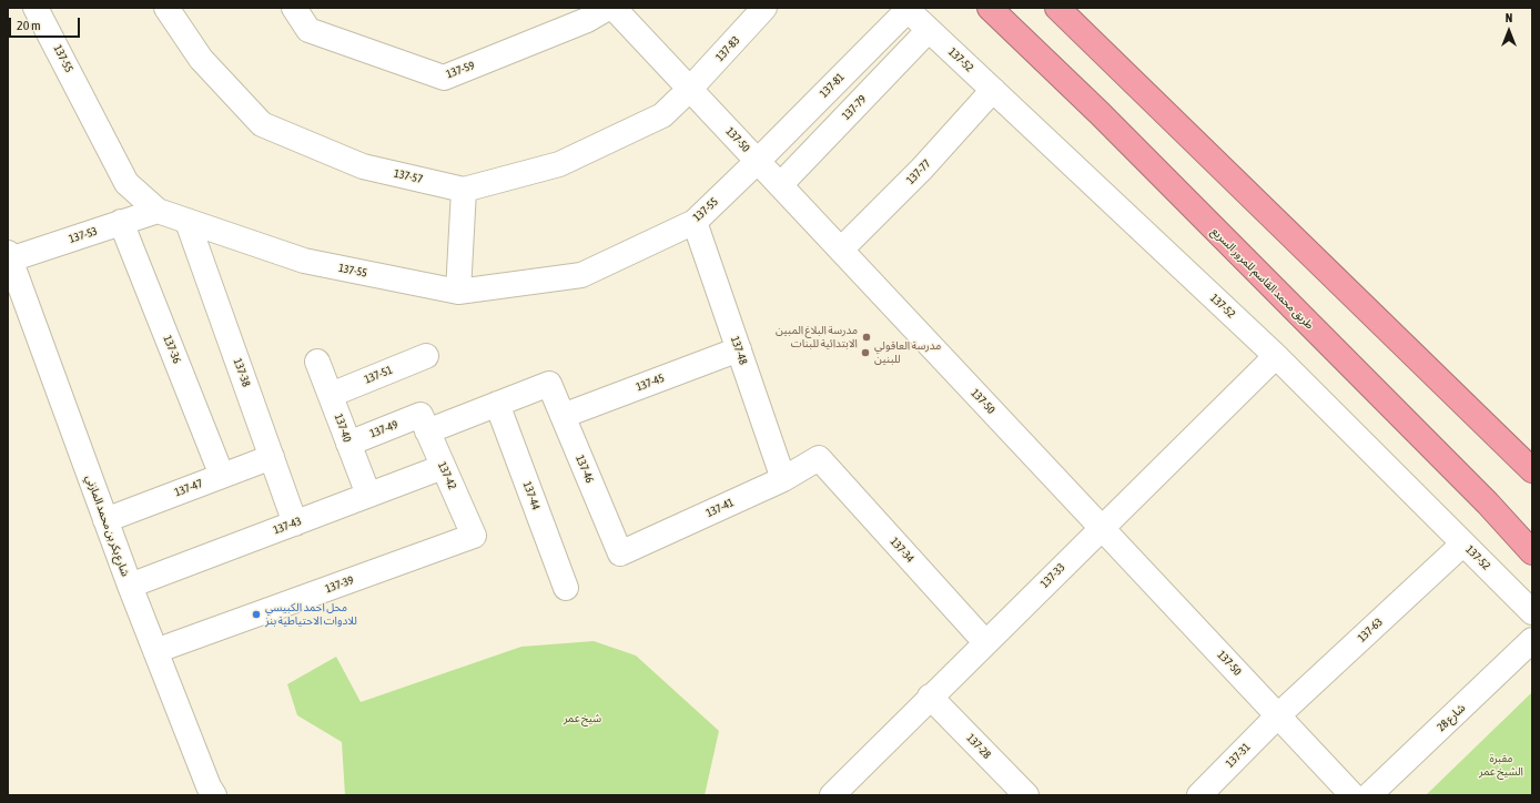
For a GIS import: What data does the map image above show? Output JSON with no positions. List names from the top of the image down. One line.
{"streets":{"highway":["طريق محمد القاسم للمرور السريع"],"street":["137-83","137-55","137-52","137-59","137-81","137-79","137-50","137-77","137-57","137-53","137-36","137-48","137-38","137-51","137-45","137-40","137-49","137-46","137-42","137-47","137-44","137-41","شارع بكر بن محمد المازني","137-43","137-34","137-33","137-39","137-63","شارع 28","137-28","137-31"]},"crossings":[["137-83","137-50"],["137-83","137-57"],["137-55","137-81"],["137-55","137-50"],["137-55","137-53"],["137-55","137-48"],["137-55","137-38"],["137-52","137-81"],["137-52","137-79"],["137-52","137-77"],["137-52","137-33"],["137-52","137-63"],["137-81","137-50"],["137-79","137-50"],["137-50","137-77"],["137-50","137-57"],["137-50","137-33"],["137-50","137-63"],["137-50","137-31"],["137-53","137-36"],["137-53","شارع بكر بن محمد المازني"],["137-36","137-47"],["137-48","137-45"],["137-48","137-41"],["137-38","137-47"],["137-38","137-43"],["137-51","137-40"],["137-45","137-46"],["137-40","137-49"],["137-40","137-43"],["137-49","137-46"],["137-49","137-42"],["137-49","137-44"],["137-46","137-41"],["137-42","137-43"],["137-42","137-39"],["137-47","شارع بكر بن محمد المازني"],["137-41","137-34"],["شارع بكر بن محمد المازني","137-43"],["شارع بكر بن محمد المازني","137-39"],["137-34","137-33"],["137-33","137-28"],["137-63","137-31"]],"parks":["شيخ عمر","مقبرة الشيخ عمر"],"places":["مدرسة البلاغ المبين الابتدائية للبنات","مدرسة العاقولي للبنين","محل احمد الكبيسي للادوات الاحتياطية بنز"],"scale_bar":"20 m","north":"top"}
